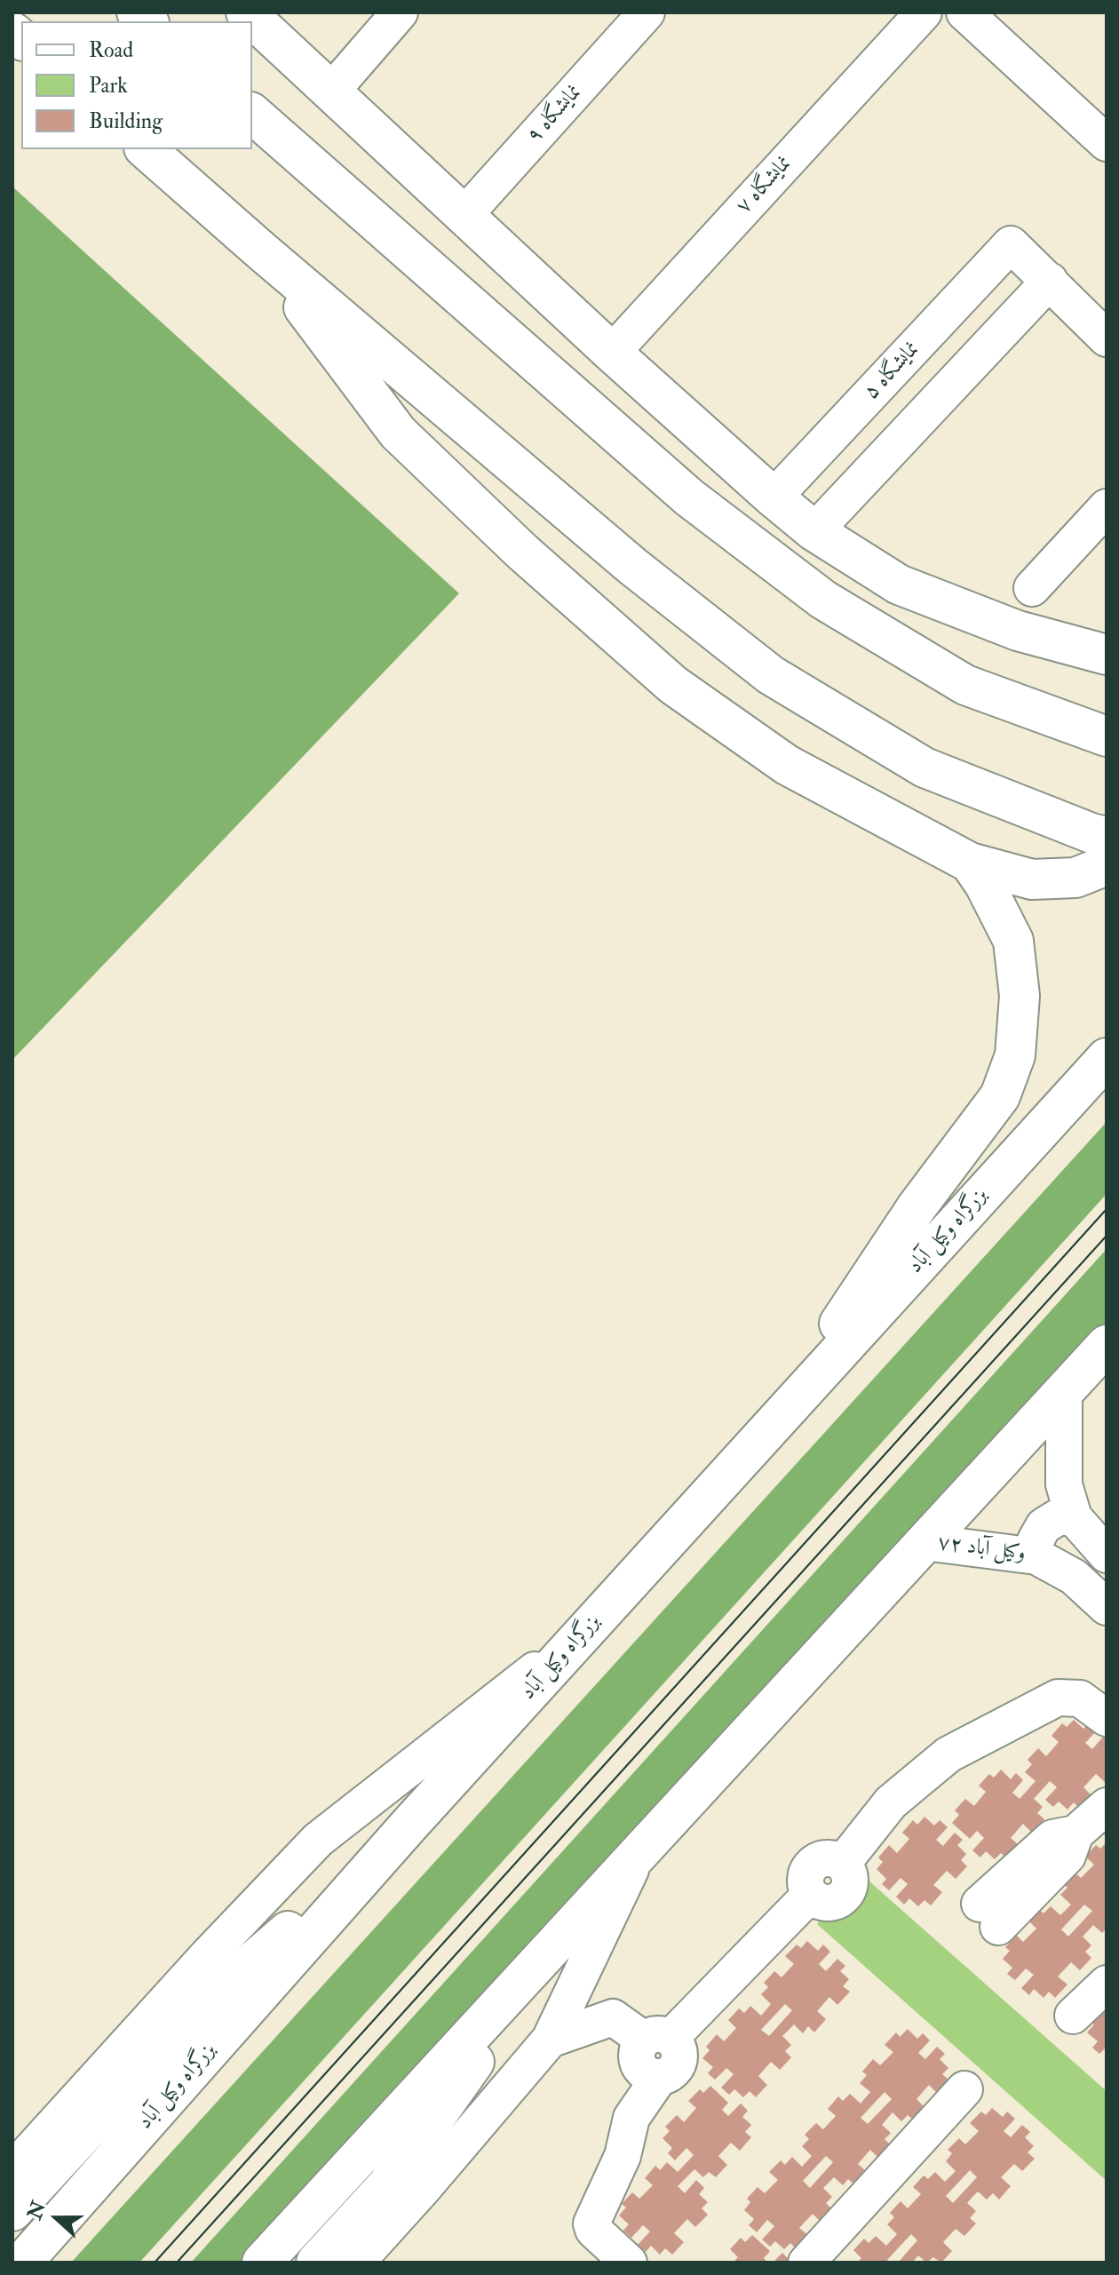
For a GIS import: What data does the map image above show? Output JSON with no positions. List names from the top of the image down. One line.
{"streets":{"highway":["بزرگراه وکیل آباد"],"street":["نمایشگاه ۹","نمایشگاه ۷","نمایشگاه ۵","۷۲ وکیل آباد"]},"legend":["Road","Park","Building"],"north":"left"}
